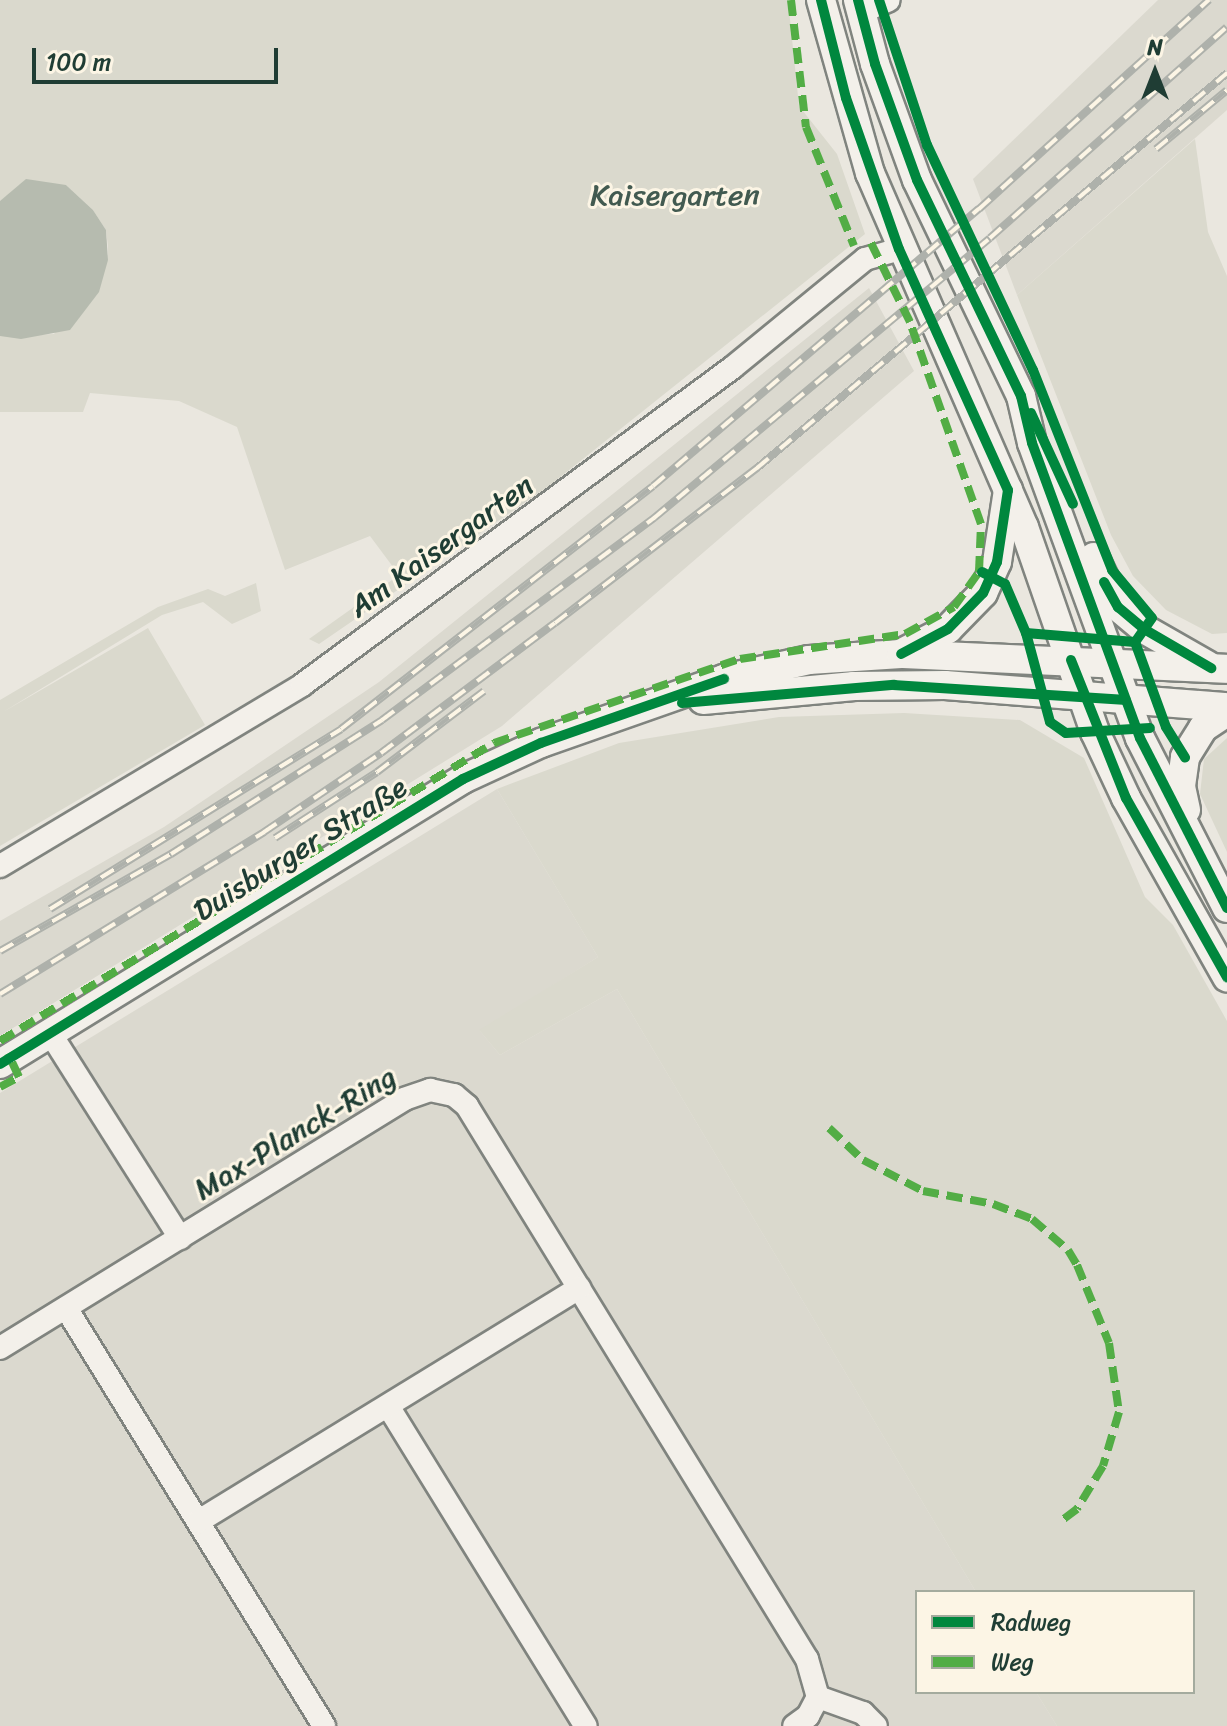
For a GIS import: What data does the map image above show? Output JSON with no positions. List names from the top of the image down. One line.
{"streets":{"main road":["Duisburger Straße"],"street":["Am Kaisergarten","Max-Planck-Ring"]},"crossings":[["Duisburger Straße","Max-Planck-Ring"]],"parks":["Kaisergarten"],"legend":["Radweg","Weg"],"scale_bar":"100 m","north":"top"}
